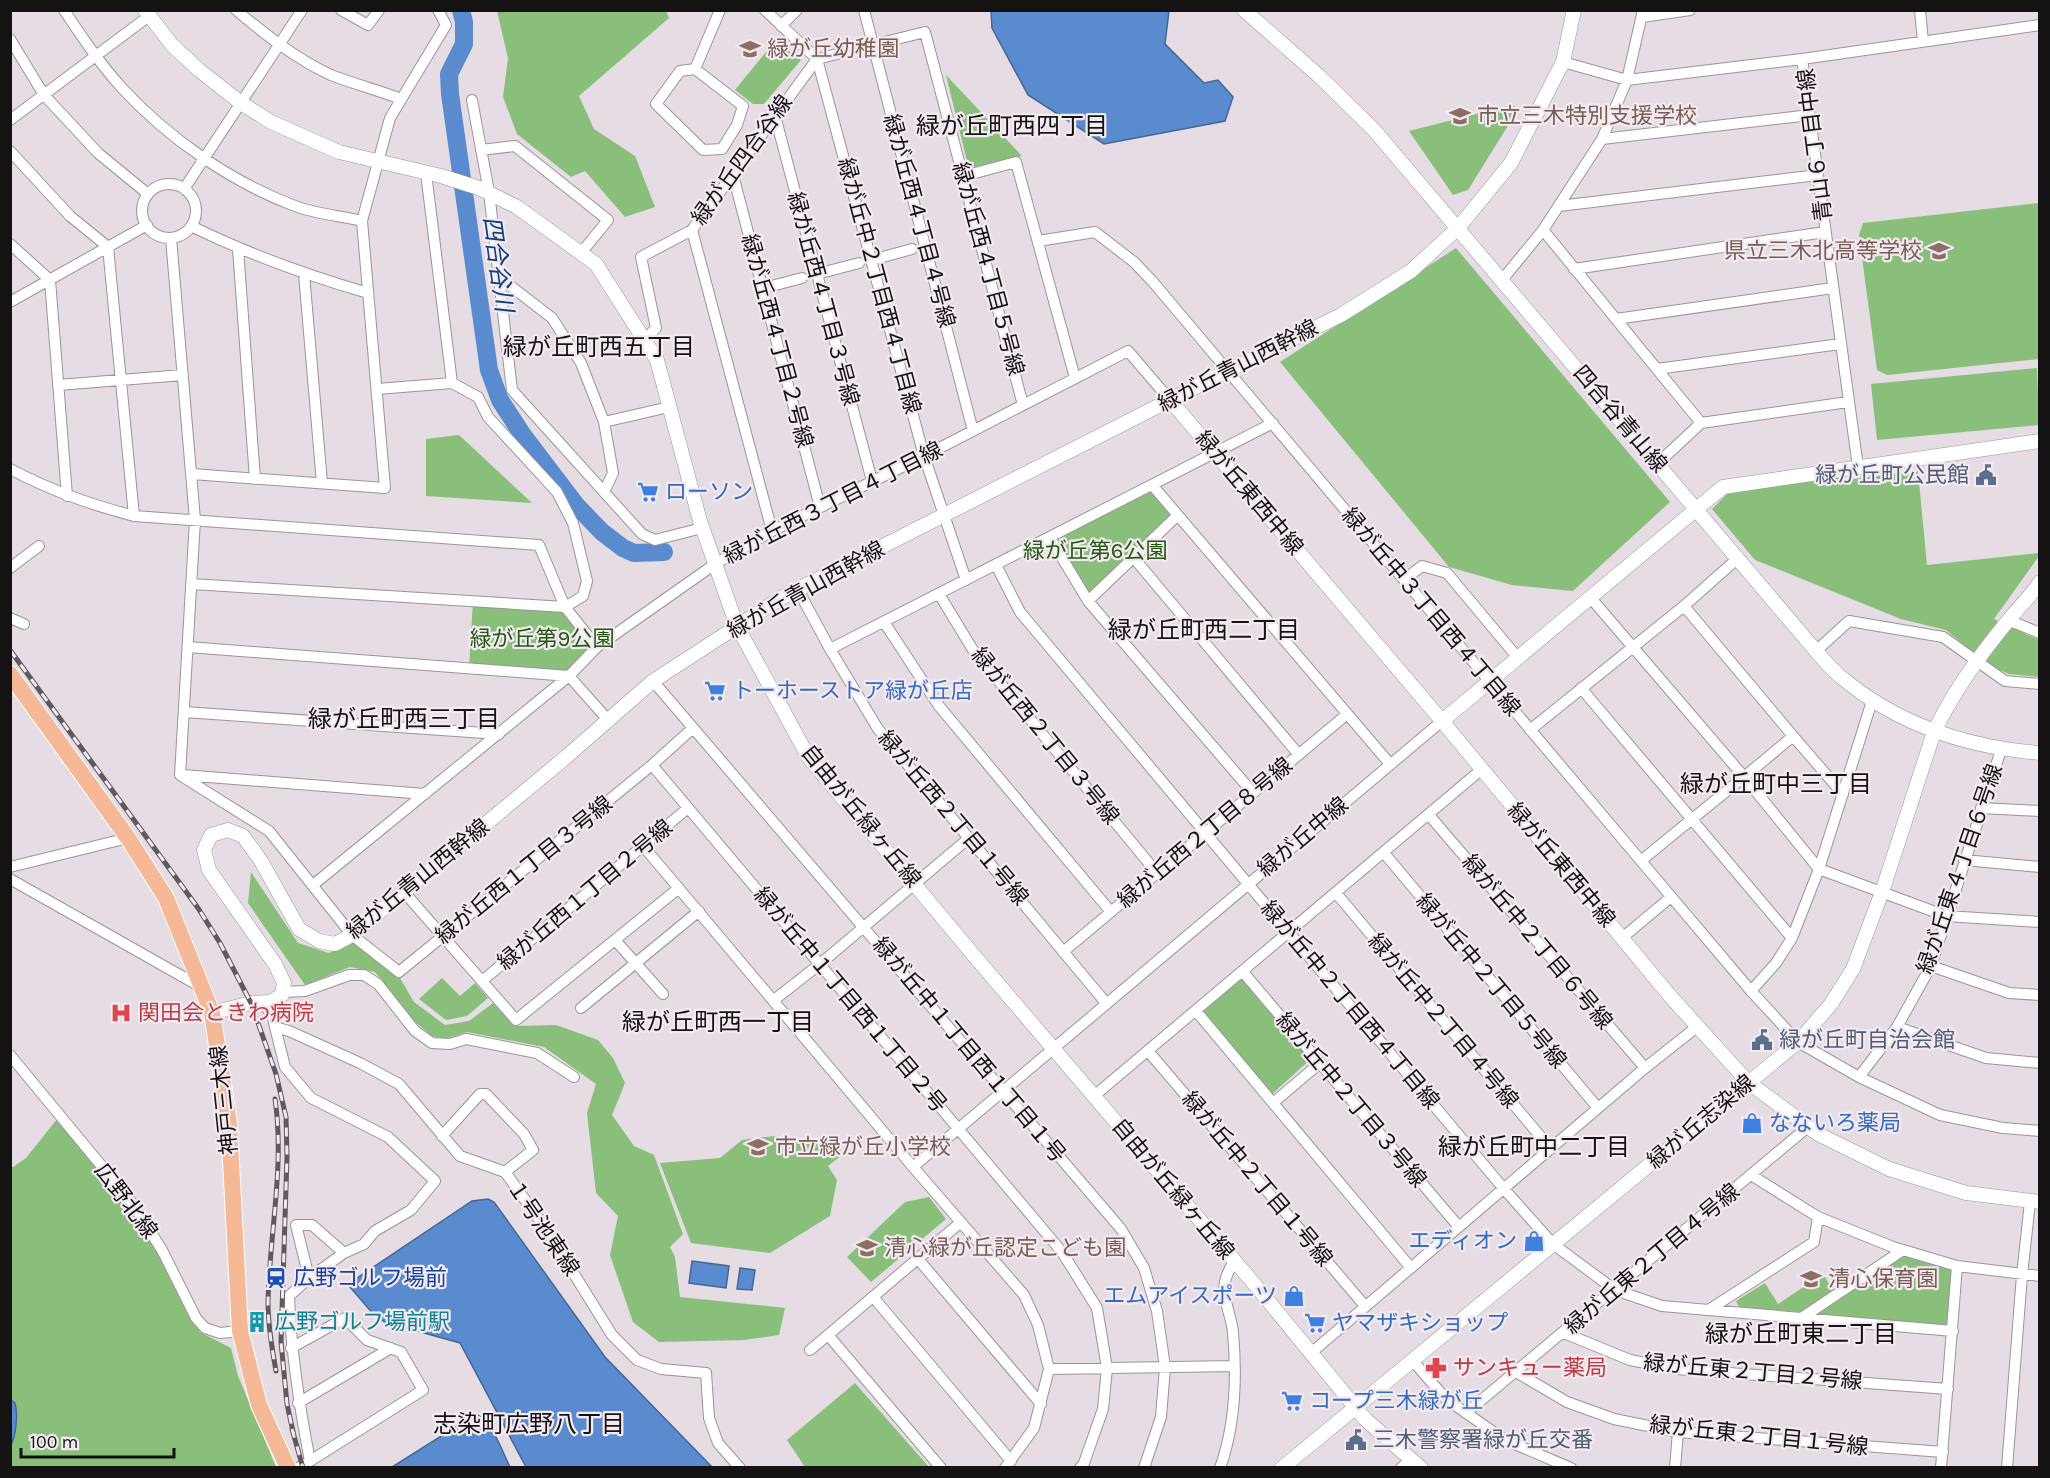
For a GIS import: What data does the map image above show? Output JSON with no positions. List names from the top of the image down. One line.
{"streets":{"main road":["神戸三木線"],"street":["青山６丁目中線","緑が丘四合谷線","緑が丘西４丁目４号線","緑が丘西４丁目５号線","緑が丘中２丁目西４丁目線","緑が丘西４丁目３号線","緑が丘西４丁目２号線","緑が丘青山西幹線","四合谷青山線","緑が丘東西中線","緑が丘西３丁目４丁目線","緑が丘中３丁目西４丁目線","緑が丘西２丁目３号線","自由が丘緑ヶ丘線","緑が丘西２丁目１号線","緑が丘西２丁目８号線","緑が丘中線","緑が丘東４丁目６号線","緑が丘西１丁目３号線","緑が丘西１丁目２号線","緑が丘中２丁目６号線","緑が丘中２丁目５号線","緑が丘中１丁目西１丁目２号","緑が丘中２丁目４号線","緑が丘中１丁目西１丁目１号","緑が丘中２丁目３号線","緑が丘志染線","緑が丘中２丁目１号線","広野北線","１号池東線","緑が丘東２丁目４号線","緑が丘東２丁目２号線","緑が丘東２丁目１号線"]},"crossings":[["青山６丁目中線","緑が丘中線"],["緑が丘四合谷線","緑が丘西４丁目５号線"],["緑が丘四合谷線","緑が丘中２丁目西４丁目線"],["緑が丘四合谷線","緑が丘西４丁目３号線"],["緑が丘四合谷線","緑が丘西４丁目２号線"],["緑が丘四合谷線","自由が丘緑ヶ丘線"],["緑が丘西４丁目４号線","緑が丘西４丁目５号線"],["緑が丘西４丁目４号線","緑が丘西３丁目４丁目線"],["緑が丘西４丁目５号線","緑が丘中２丁目西４丁目線"],["緑が丘西４丁目５号線","緑が丘西３丁目４丁目線"],["緑が丘中２丁目西４丁目線","緑が丘青山西幹線"],["緑が丘中２丁目西４丁目線","緑が丘西３丁目４丁目線"],["緑が丘中２丁目西４丁目線","緑が丘西２丁目８号線"],["緑が丘中２丁目西４丁目線","緑が丘中線"],["緑が丘中２丁目西４丁目線","緑が丘志染線"],["緑が丘中２丁目西４丁目線","緑が丘東２丁目４号線"],["緑が丘西４丁目３号線","緑が丘西３丁目４丁目線"],["緑が丘西４丁目２号線","緑が丘西３丁目４丁目線"],["緑が丘青山西幹線","四合谷青山線"],["緑が丘青山西幹線","緑が丘東西中線"],["緑が丘青山西幹線","緑が丘西３丁目４丁目線"],["緑が丘青山西幹線","緑が丘中３丁目西４丁目線"],["緑が丘青山西幹線","自由が丘緑ヶ丘線"],["緑が丘青山西幹線","緑が丘西２丁目１号線"],["緑が丘青山西幹線","緑が丘西１丁目３号線"],["緑が丘青山西幹線","緑が丘中１丁目西１丁目１号"],["四合谷青山線","緑が丘中線"],["四合谷青山線","緑が丘東４丁目６号線"],["四合谷青山線","緑が丘志染線"],["緑が丘東西中線","緑が丘西３丁目４丁目線"],["緑が丘東西中線","緑が丘中線"],["緑が丘東西中線","緑が丘志染線"],["緑が丘東西中線","緑が丘東２丁目４号線"],["緑が丘西３丁目４丁目線","自由が丘緑ヶ丘線"],["緑が丘中３丁目西４丁目線","緑が丘中線"],["緑が丘中３丁目西４丁目線","緑が丘東４丁目６号線"],["緑が丘中３丁目西４丁目線","緑が丘志染線"],["緑が丘西２丁目３号線","緑が丘西２丁目８号線"],["自由が丘緑ヶ丘線","緑が丘中線"],["自由が丘緑ヶ丘線","緑が丘志染線"],["緑が丘西２丁目１号線","緑が丘西２丁目８号線"],["緑が丘西２丁目１号線","緑が丘中線"],["緑が丘中線","緑が丘中１丁目西１丁目２号"],["緑が丘中線","緑が丘中１丁目西１丁目１号"],["緑が丘西１丁目３号線","緑が丘中１丁目西１丁目２号"],["緑が丘西１丁目３号線","緑が丘中１丁目西１丁目１号"],["緑が丘西１丁目２号線","緑が丘中１丁目西１丁目２号"],["神戸三木線","広野北線"],["緑が丘東２丁目４号線","緑が丘東２丁目２号線"],["緑が丘東２丁目４号線","緑が丘東２丁目１号線"]],"districts":["緑が丘町西四丁目","緑が丘町西五丁目","緑が丘町西二丁目","緑が丘町西三丁目","緑が丘町中三丁目","緑が丘町西一丁目","緑が丘町中二丁目","緑が丘町東二丁目","志染町広野八丁目"],"water":["四合谷川"],"parks":["緑が丘第6公園","緑が丘第9公園"],"places":{"school or university":["緑が丘幼稚園","市立三木特別支援学校","県立三木北高等学校","市立緑が丘小学校","清心緑が丘認定こども園","清心保育園"],"public building":["緑が丘町公民館","緑が丘町自治会館","三木警察署緑が丘交番"],"supermarket":["ローソン","トーホーストア緑が丘店","ヤマザキショップ","コープ三木緑が丘"],"hospital":["関田会ときわ病院"],"shop":["なないろ薬局","エディオン","エムアイスポーツ"],"station":["広野ゴルフ場前"],"building":["広野ゴルフ場前駅"],"pharmacy":["サンキュー薬局"]},"scale_bar":"100 m"}
